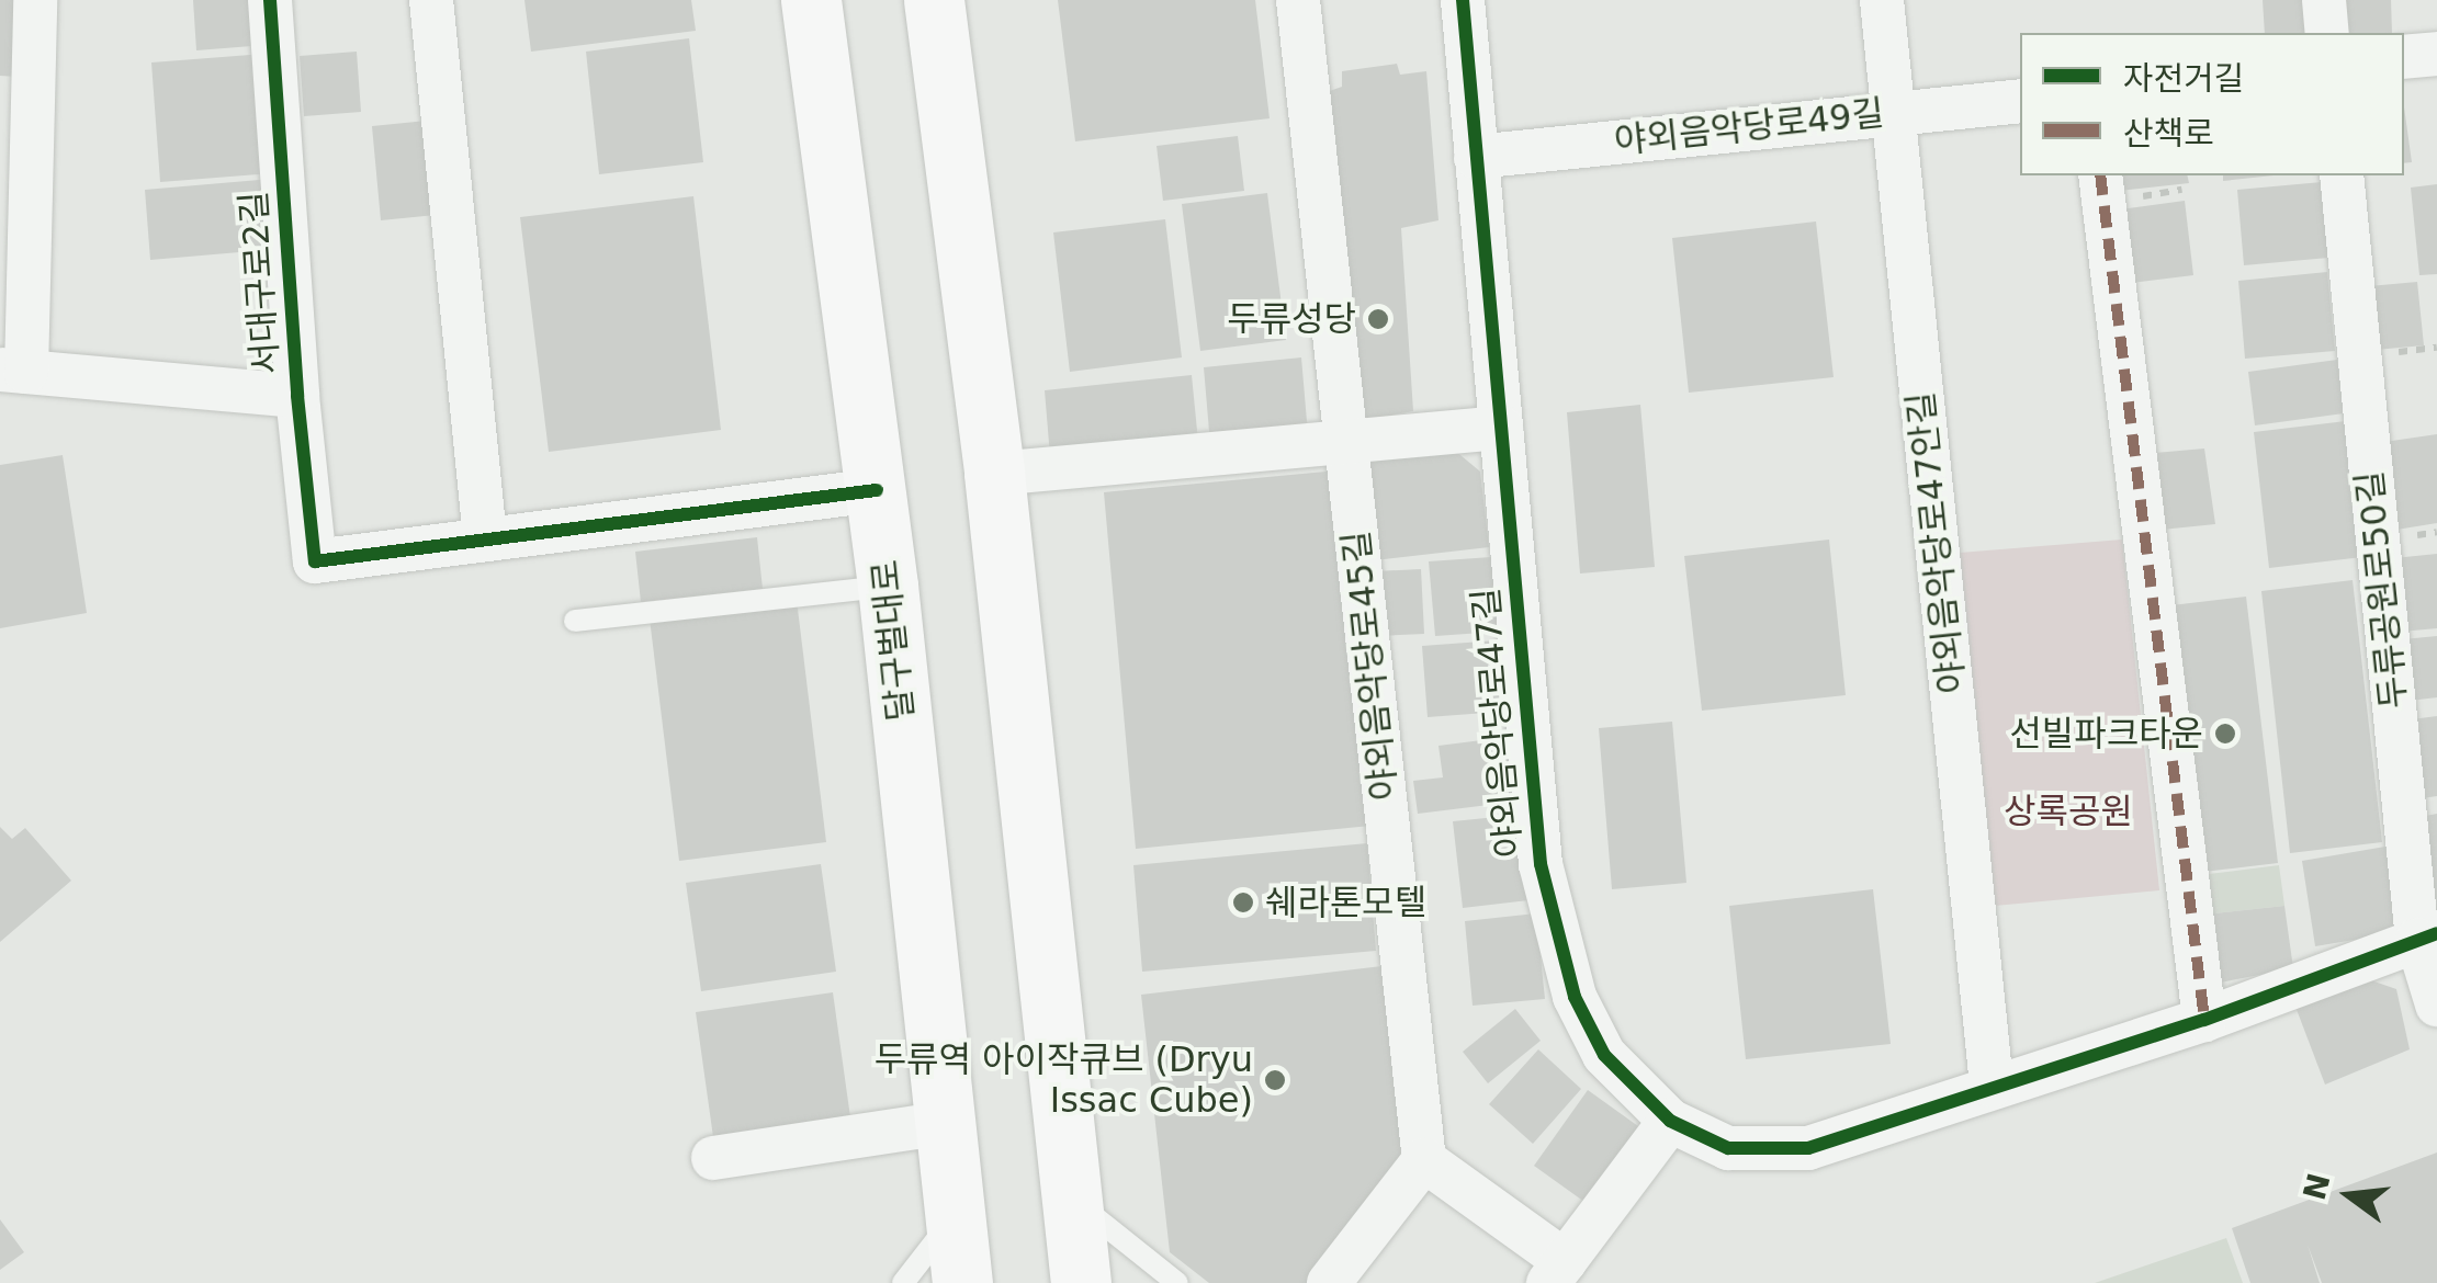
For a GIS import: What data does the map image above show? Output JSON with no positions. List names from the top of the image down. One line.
{"streets":{"main road":["달구벌대로"],"street":["야외음악당로49길","서대구로2길","야외음악당로47안길","두류공원로50길","야외음악당로45길","야외음악당로47길"]},"crossings":[["야외음악당로49길","야외음악당로47안길"],["야외음악당로49길","야외음악당로47길"],["야외음악당로47안길","야외음악당로47길"],["두류공원로50길","야외음악당로47길"]],"parks":["상록공원"],"places":["두류성당","선빌파크타운","쉐라톤모텔","두류역 아이작큐브 (Dryu Issac Cube)"],"legend":["자전거길","산책로"],"north":"left"}
